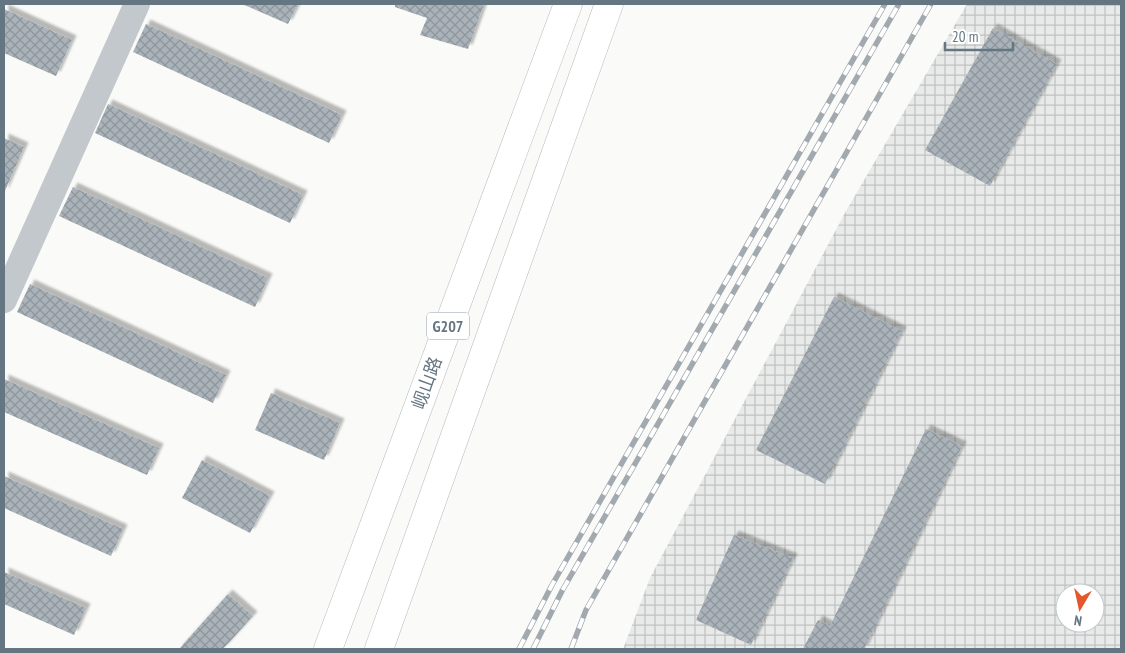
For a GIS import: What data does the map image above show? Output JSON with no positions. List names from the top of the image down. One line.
{"streets":{"highway":["G207","岘山路"]},"scale_bar":"20 m","north":"bottom"}
